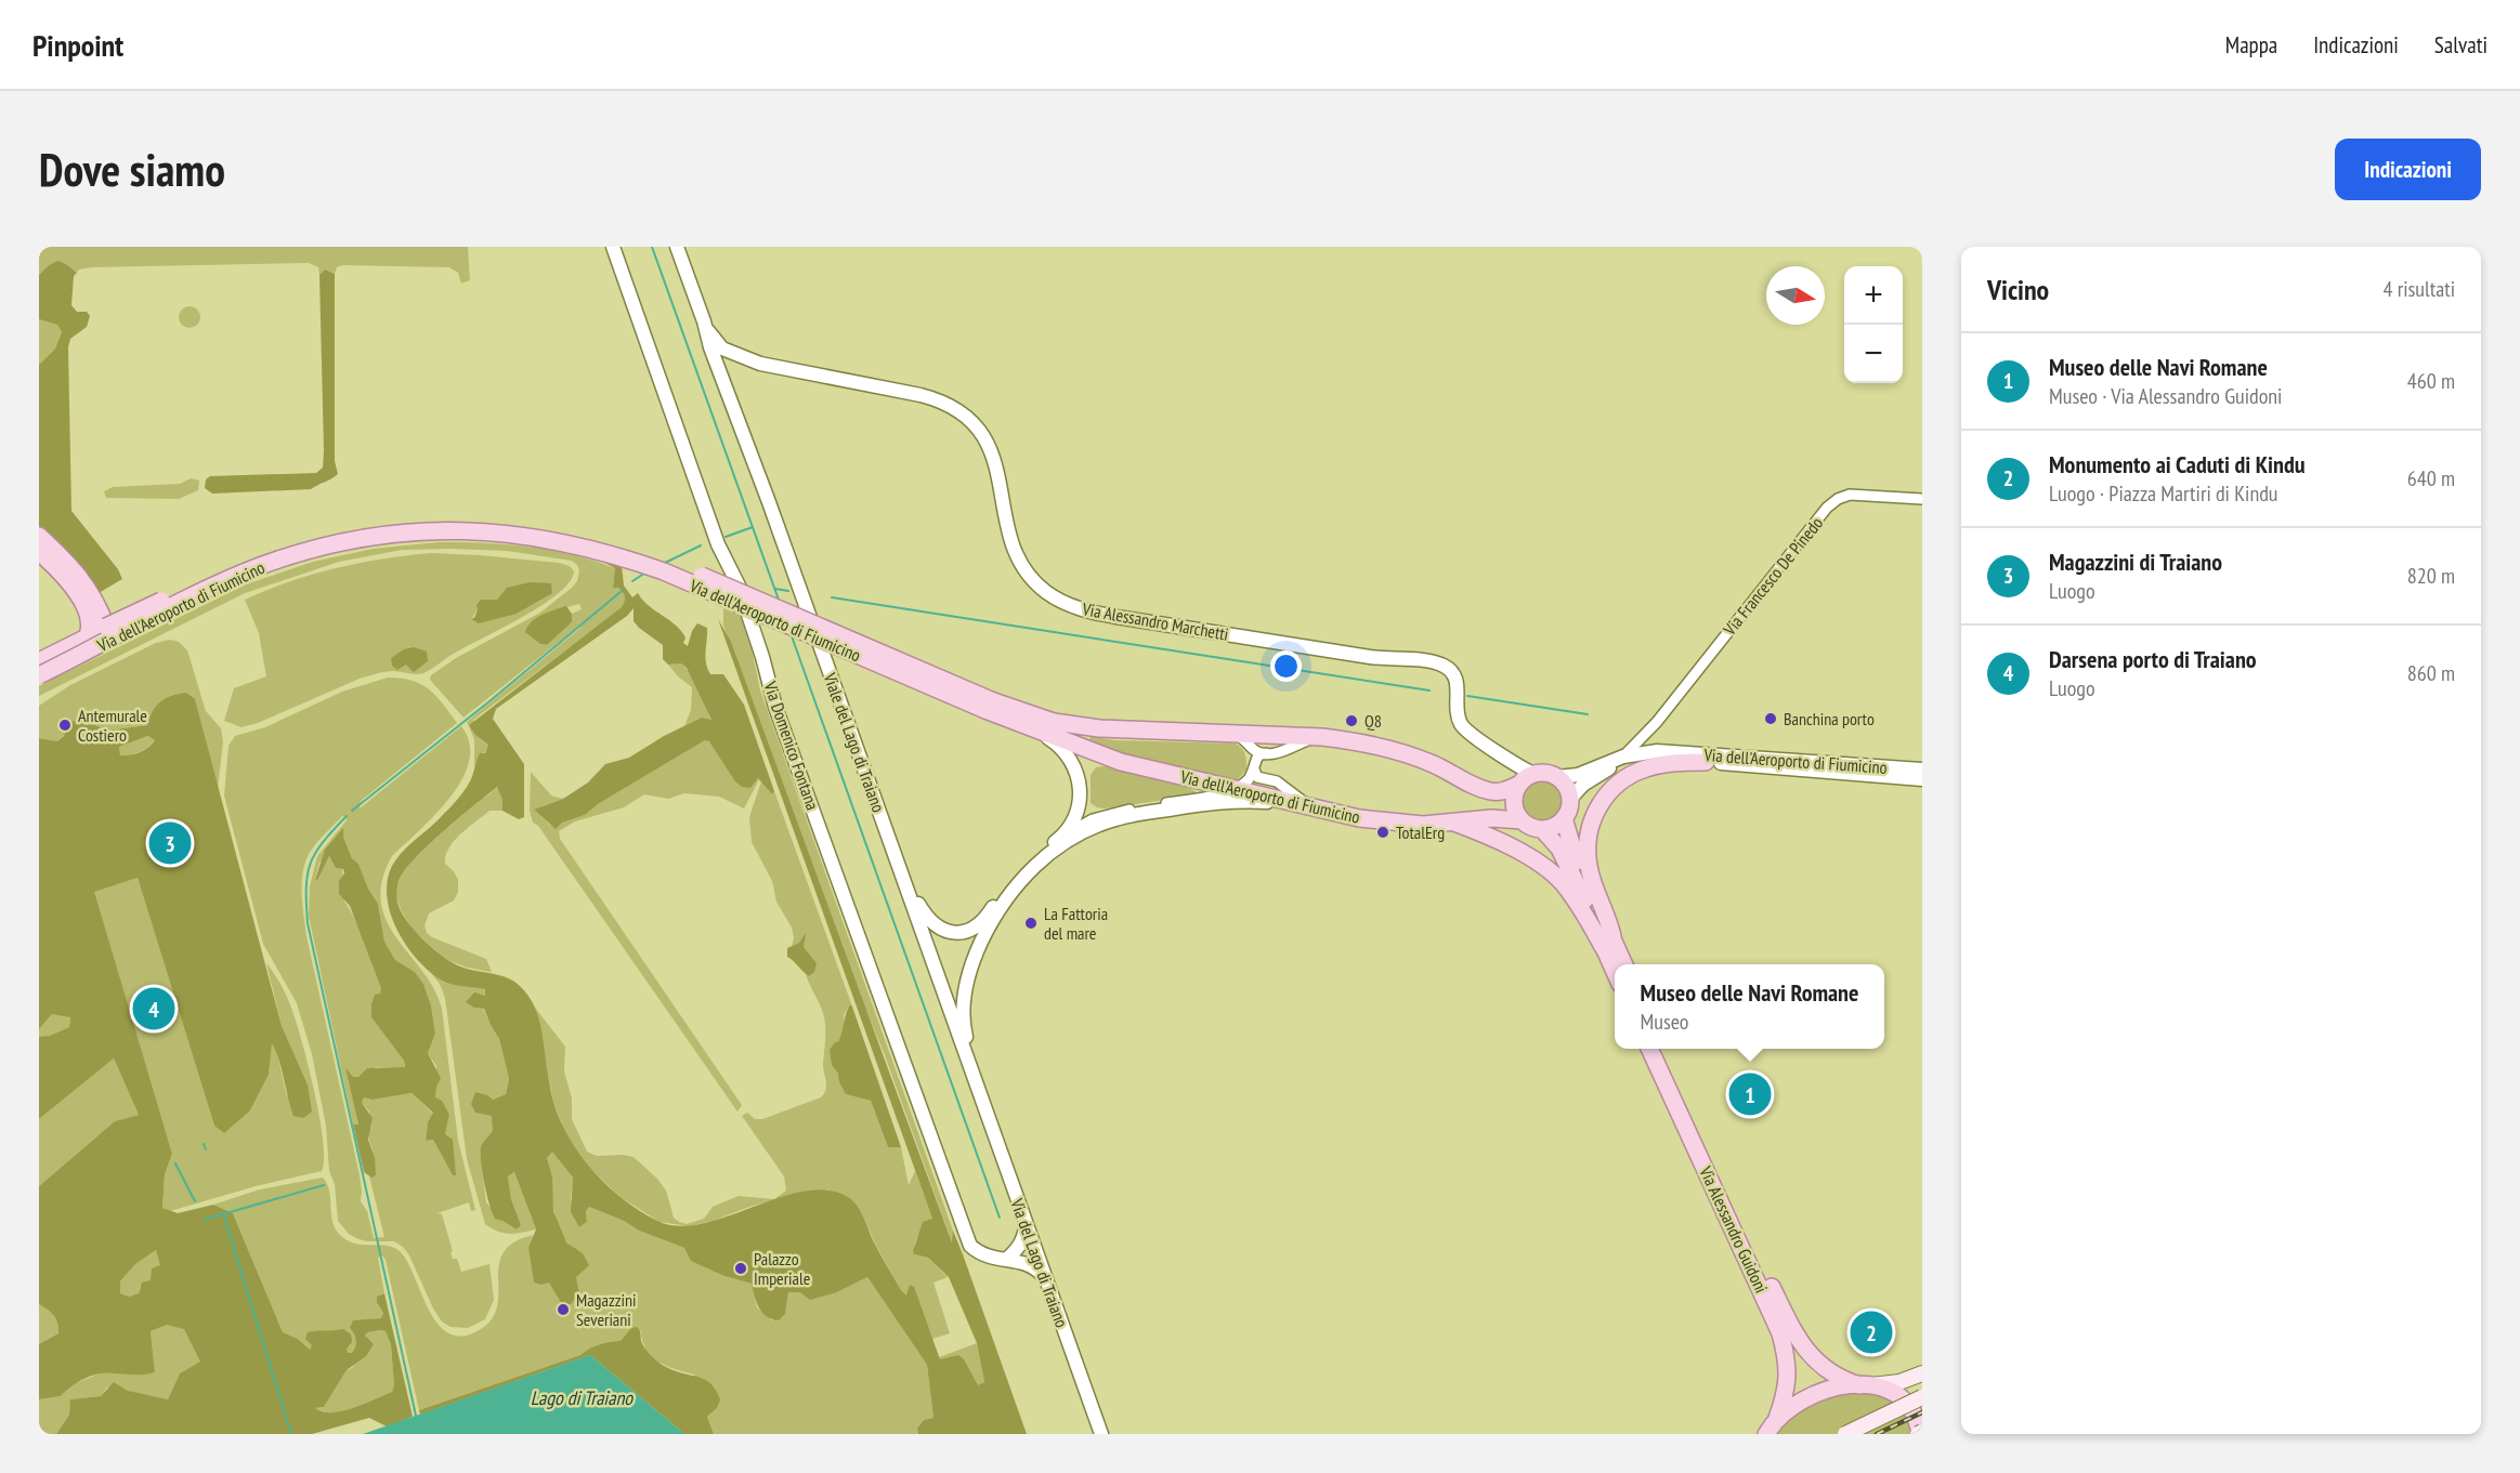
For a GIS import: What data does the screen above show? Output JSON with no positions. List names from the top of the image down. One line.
{"streets":{"main road":["Via dell'Aeroporto di Fiumicino","Via Alessandro Guidoni"],"street":["Via Francesco De Pinedo","Via Alessandro Marchetti","Viale del Lago di Traiano","Via Domenico Fontana","Via del Lago di Traiano"]},"crossings":[["Via Francesco De Pinedo","Via dell'Aeroporto di Fiumicino"],["Via dell'Aeroporto di Fiumicino","Via Alessandro Marchetti"],["Via Alessandro Marchetti","Viale del Lago di Traiano"],["Viale del Lago di Traiano","Via del Lago di Traiano"]],"water":["Lago di Traiano"],"places":["Banchina porto","Q8","Antemurale Costiero","TotalErg","La Fattoria del mare","Palazzo Imperiale","Magazzini Severiani"],"north":"right","page":{"header":"Pinpoint","nav":["Mappa","Indicazioni","Salvati"],"buttons":"Indicazioni","title":"Dove siamo","heading":["Vicino","4 risultati"],"map_buttons":["+","−"],"list":[{"mark":"1","name":"Museo delle Navi Romane","note":"Museo · Via Alessandro Guidoni","value":"460 m"},{"mark":"2","name":"Monumento ai Caduti di Kindu","note":"Luogo · Piazza Martiri di Kindu","value":"640 m"},{"mark":"3","name":"Magazzini di Traiano","note":"Luogo","value":"820 m"},{"mark":"4","name":"Darsena porto di Traiano","note":"Luogo","value":"860 m"}],"pins":["3","4","1","2"],"popup":["Museo delle Navi Romane","Museo"]}}
